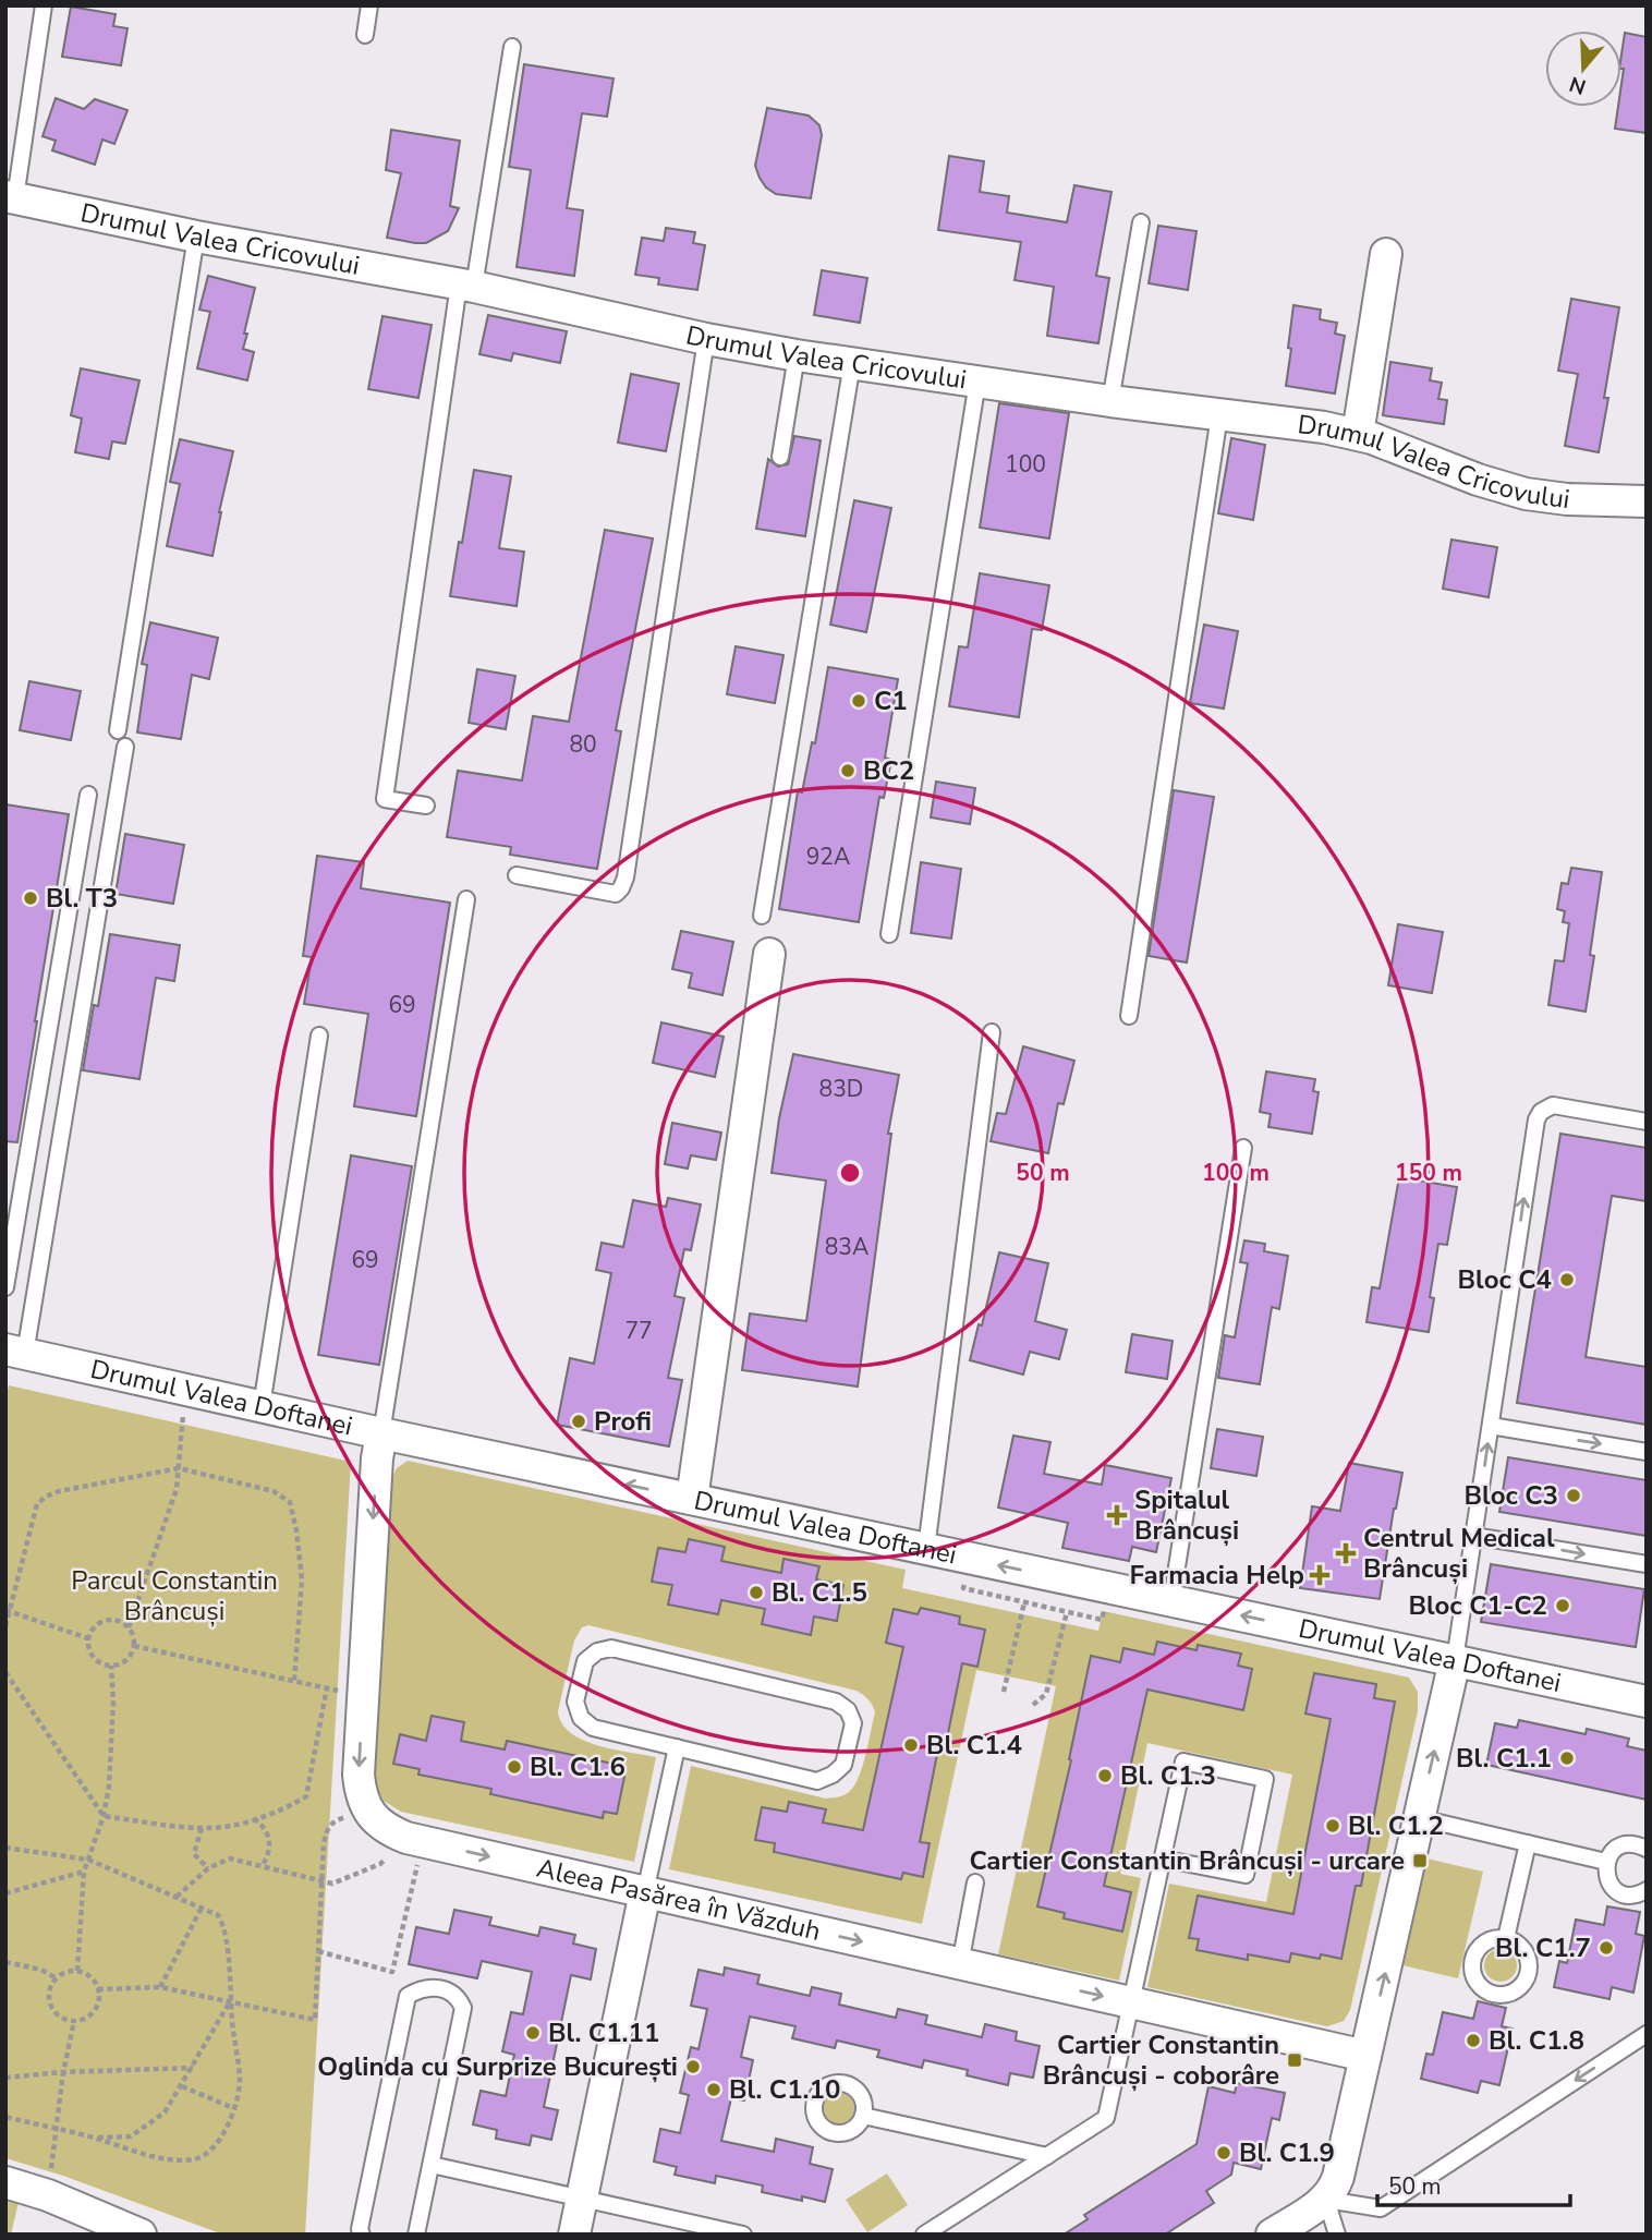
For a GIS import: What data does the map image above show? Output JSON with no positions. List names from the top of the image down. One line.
{"streets":{"street":["Drumul Valea Cricovului","Drumul Valea Doftanei","Aleea Pasărea în Văzduh"]},"one_way":["Drumul Valea Doftanei","Aleea Pasărea în Văzduh"],"parks":["Parcul Constantin Brâncuși"],"places":{"other":["C1","BC2","Bl. T3","Bloc C4","Profi","Bloc C3","Bl. C1.5","Bloc C1-C2","Bl. C1.4","Bl. C1.1","Bl. C1.6","Bl. C1.3","Bl. C1.2","Bl. C1.7","Bl. C1.11","Bl. C1.8","Oglinda cu Surprize București","Bl. C1.10","Bl. C1.9"],"health":["Spitalul Brâncuși","Centrul Medical Brâncuși","Farmacia Help"],"transit":["Cartier Constantin Brâncuși - urcare","Cartier Constantin Brâncuși - coborâre"]},"house_numbers":["100","80","92A","69","83D","83A","69","77"],"scale_bar":"50 m","north":"bottom","rings":["50 m","100 m","150 m"]}
